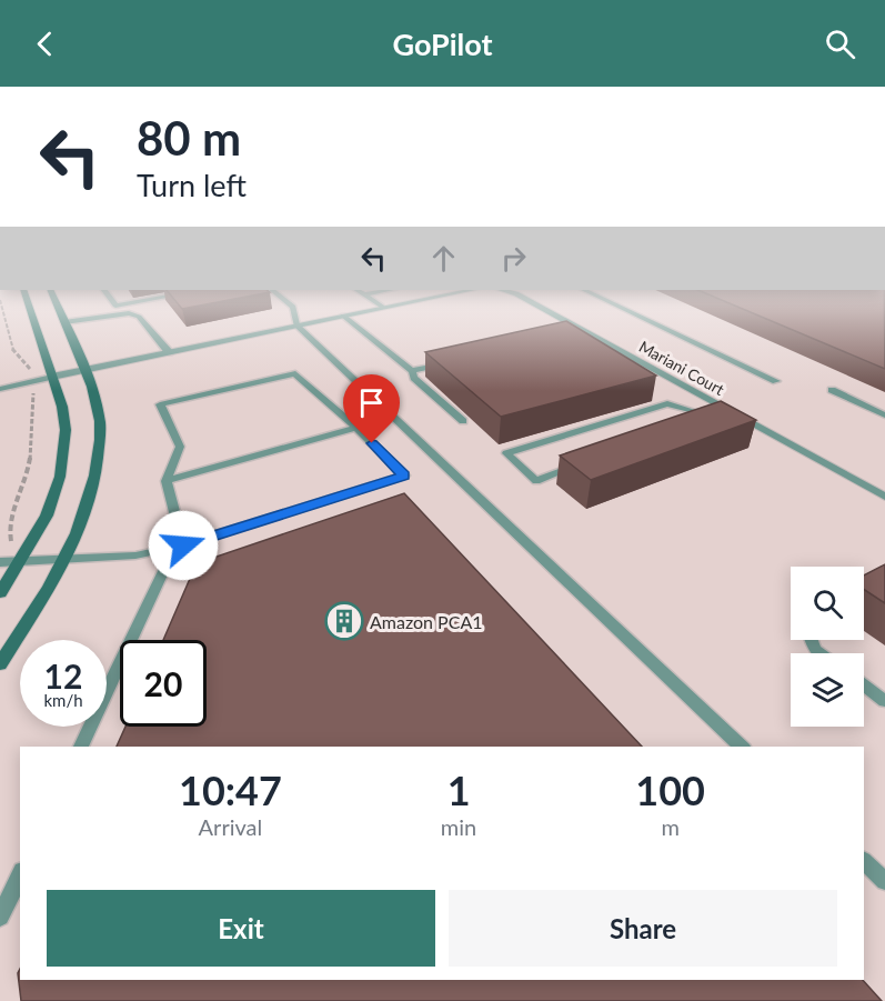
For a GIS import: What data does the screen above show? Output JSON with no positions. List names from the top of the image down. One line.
{"streets":{"street":["Mariani Court"]},"places":{"building":["Amazon PCA1"]},"page":{"header":"GoPilot","turn":["80 m","Turn left"],"speed":"12 km/h","limit":"20","eta":["10:47","Arrival","1","min","100","m"],"buttons":["Exit","Share"]}}
